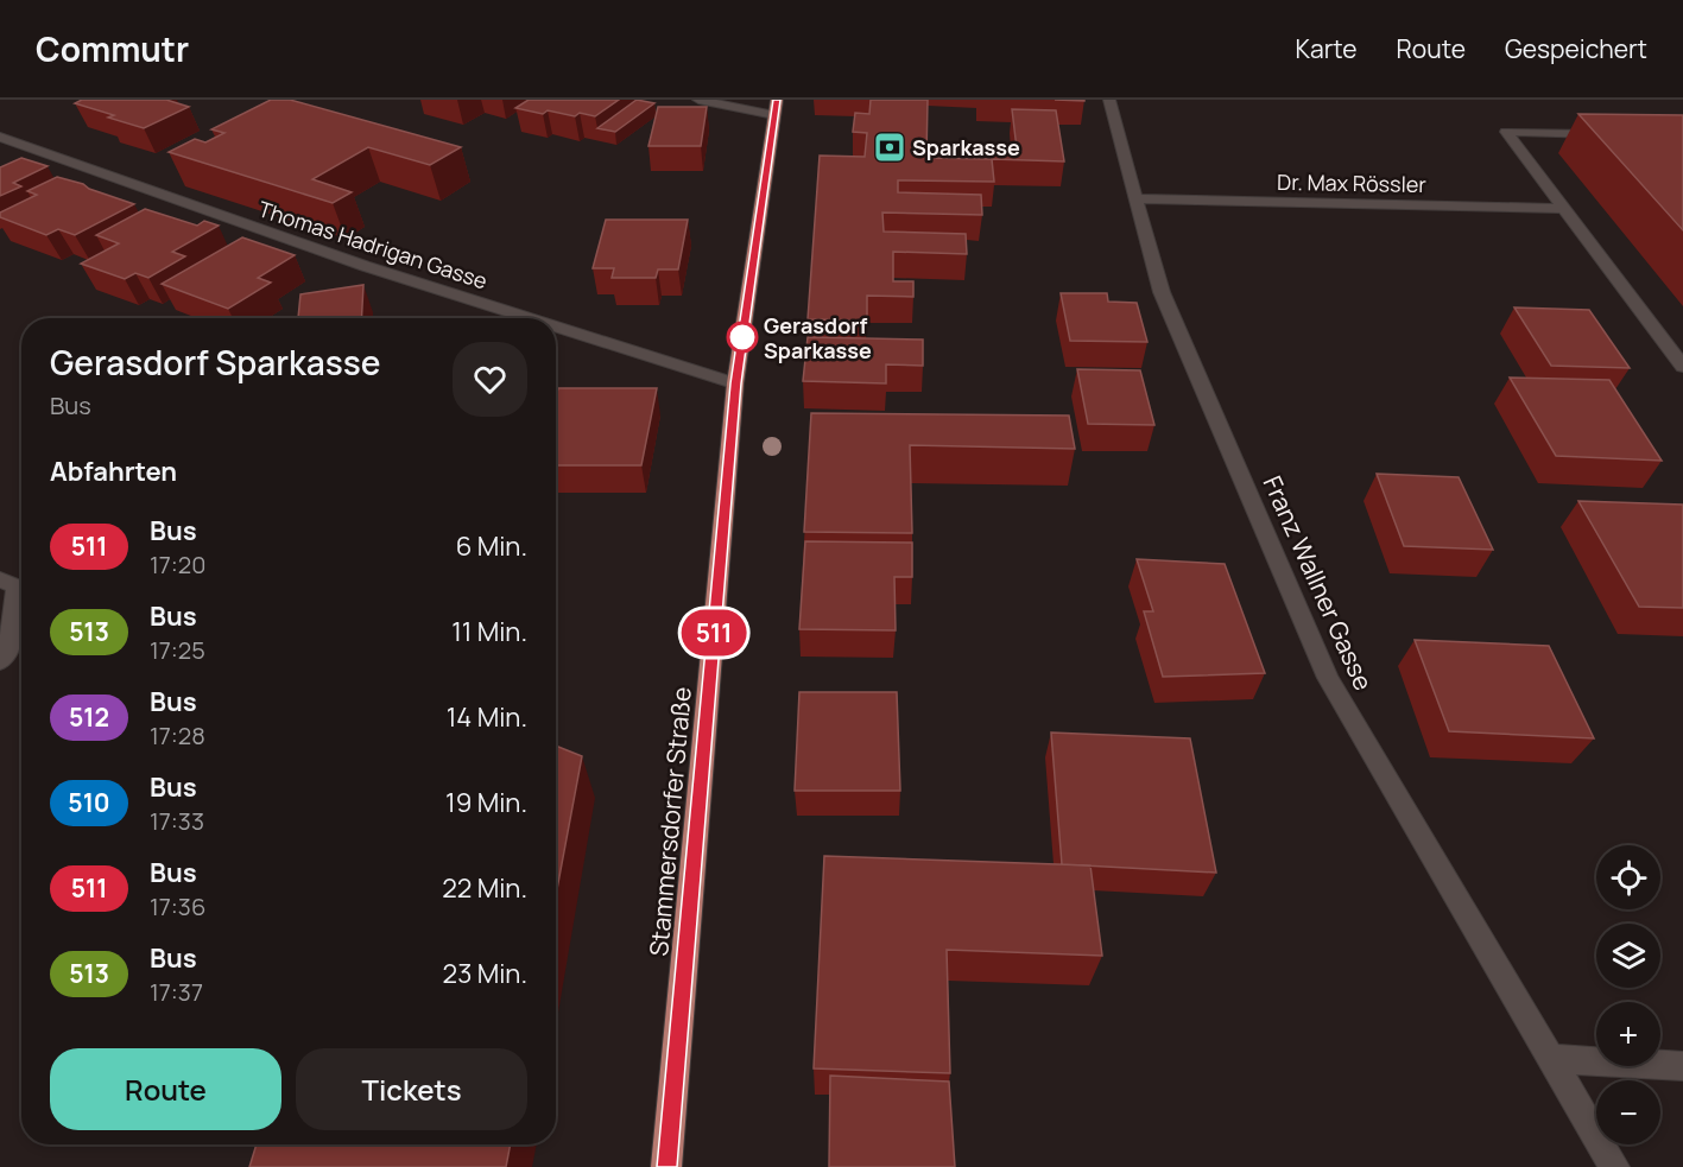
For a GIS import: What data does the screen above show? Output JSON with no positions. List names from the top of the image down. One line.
{"streets":{"main road":["Stammersdorfer Straße"],"street":["Dr. Max Rössler","Thomas Hadrigan Gasse","Franz Wallner Gasse"]},"crossings":[["Dr. Max Rössler","Franz Wallner Gasse"],["Thomas Hadrigan Gasse","Stammersdorfer Straße"]],"places":{"bank":["Sparkasse"],"other":["Gerasdorf Sparkasse"]},"lines":["bus line 511"],"page":{"header":"Commutr","nav":["Karte","Route","Gespeichert"],"on_map":"511","heading":[["Gerasdorf Sparkasse","Bus"],"Abfahrten"],"list":[{"mark":"511","name":"Bus","note":"17:20","value":"6 Min."},{"mark":"513","name":"Bus","note":"17:25","value":"11 Min."},{"mark":"512","name":"Bus","note":"17:28","value":"14 Min."},{"mark":"510","name":"Bus","note":"17:33","value":"19 Min."},{"mark":"511","name":"Bus","note":"17:36","value":"22 Min."},{"mark":"513","name":"Bus","note":"17:37","value":"23 Min."}],"map_buttons":["+","−"],"buttons":["Route","Tickets"]}}
